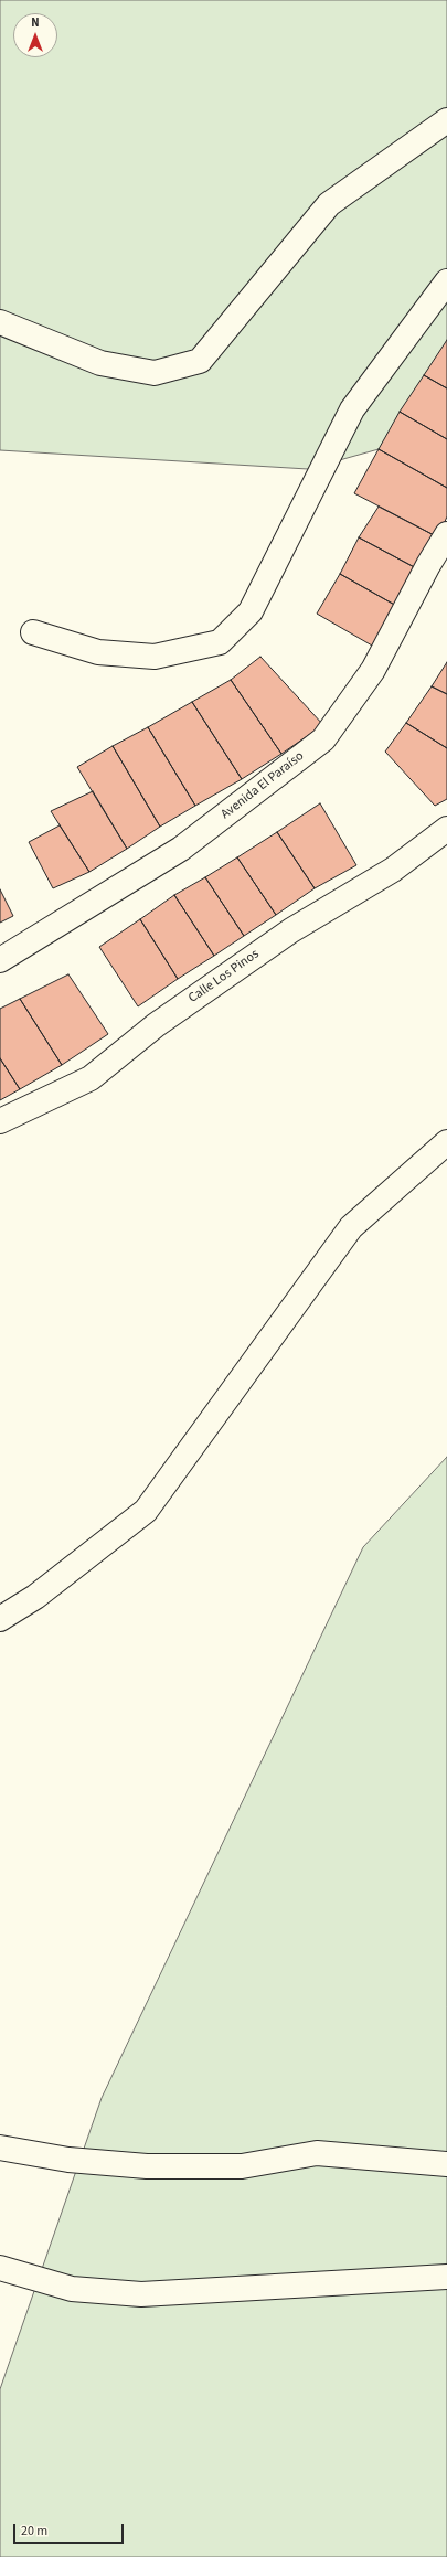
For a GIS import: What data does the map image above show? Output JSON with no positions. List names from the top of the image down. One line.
{"streets":{"street":["Avenida El Paraíso","Calle Los Pinos"]},"scale_bar":"20 m","north":"top"}
